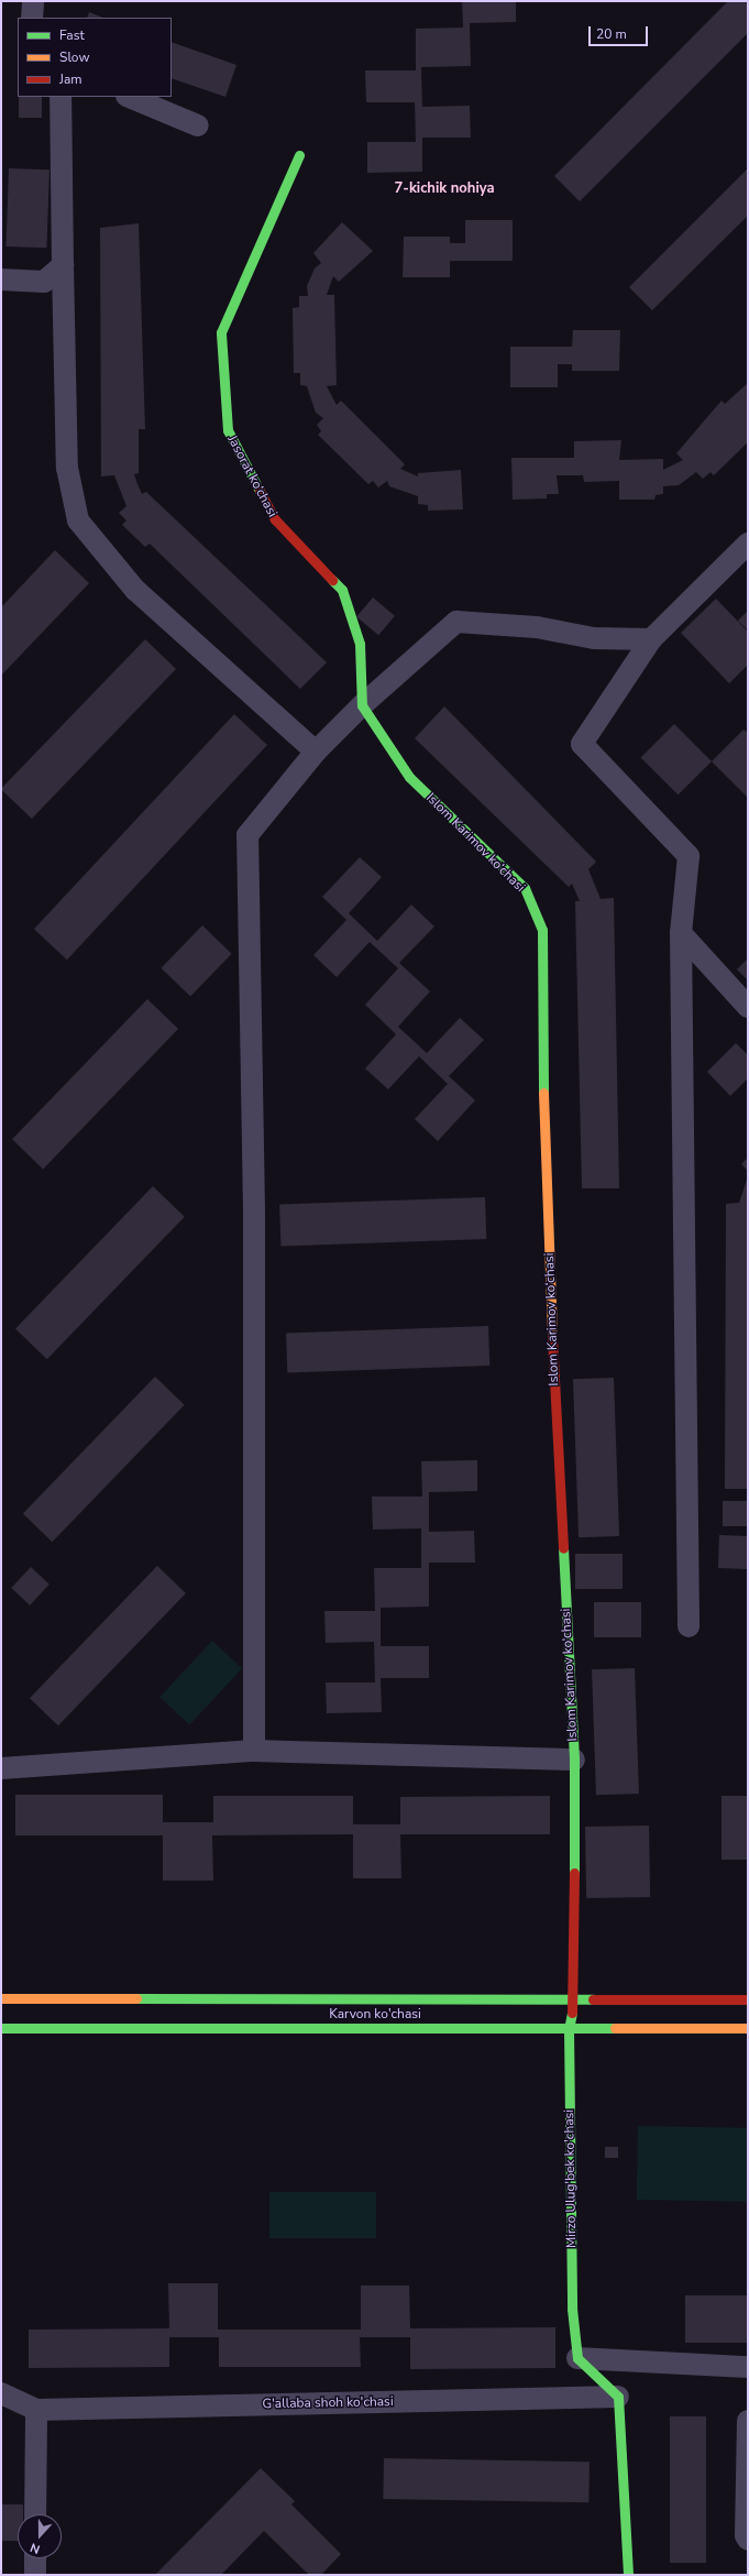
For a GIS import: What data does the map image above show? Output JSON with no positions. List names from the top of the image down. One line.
{"streets":{"street":["Jasorat ko‘chasi","Islom Karimov ko‘chasi","Karvon ko'chasi","Mirzo Ulug'bek ko'chasi","G'allaba shoh ko'chasi"]},"crossings":[["Jasorat ko‘chasi","Islom Karimov ko‘chasi"],["Islom Karimov ko‘chasi","Mirzo Ulug'bek ko'chasi"],["Karvon ko'chasi","Mirzo Ulug'bek ko'chasi"]],"districts":["7-kichik nohiya"],"legend":["Fast","Slow","Jam"],"scale_bar":"20 m","north":"bottom"}
